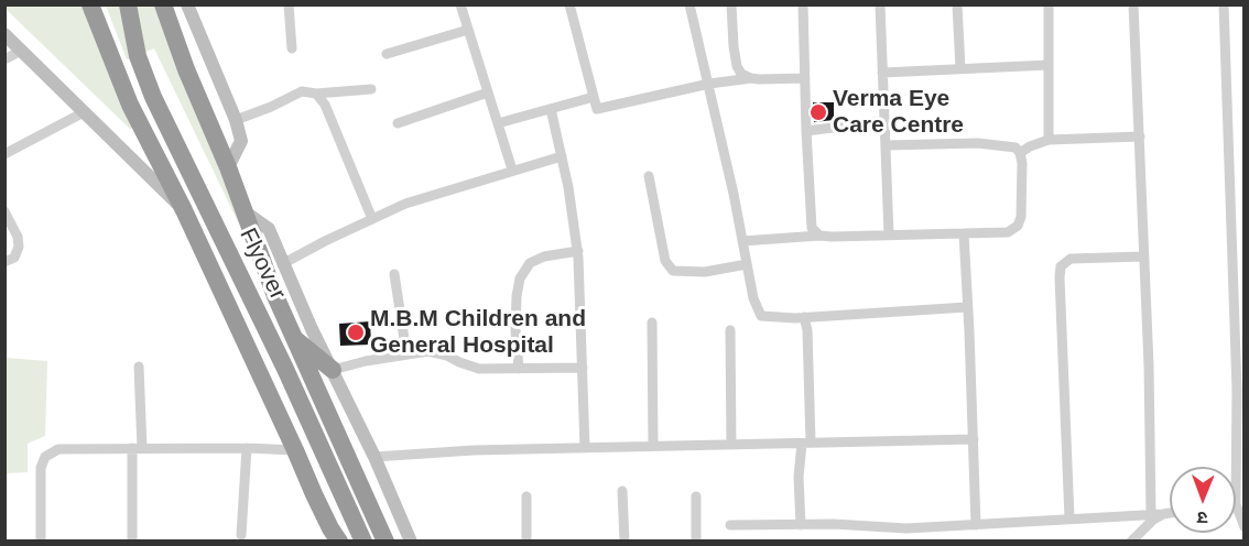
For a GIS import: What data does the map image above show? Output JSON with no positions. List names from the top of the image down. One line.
{"streets":{"highway":["Flyover"]},"places":["Verma Eye Care Centre","M.B.M Children and General Hospital"],"north":"bottom"}
